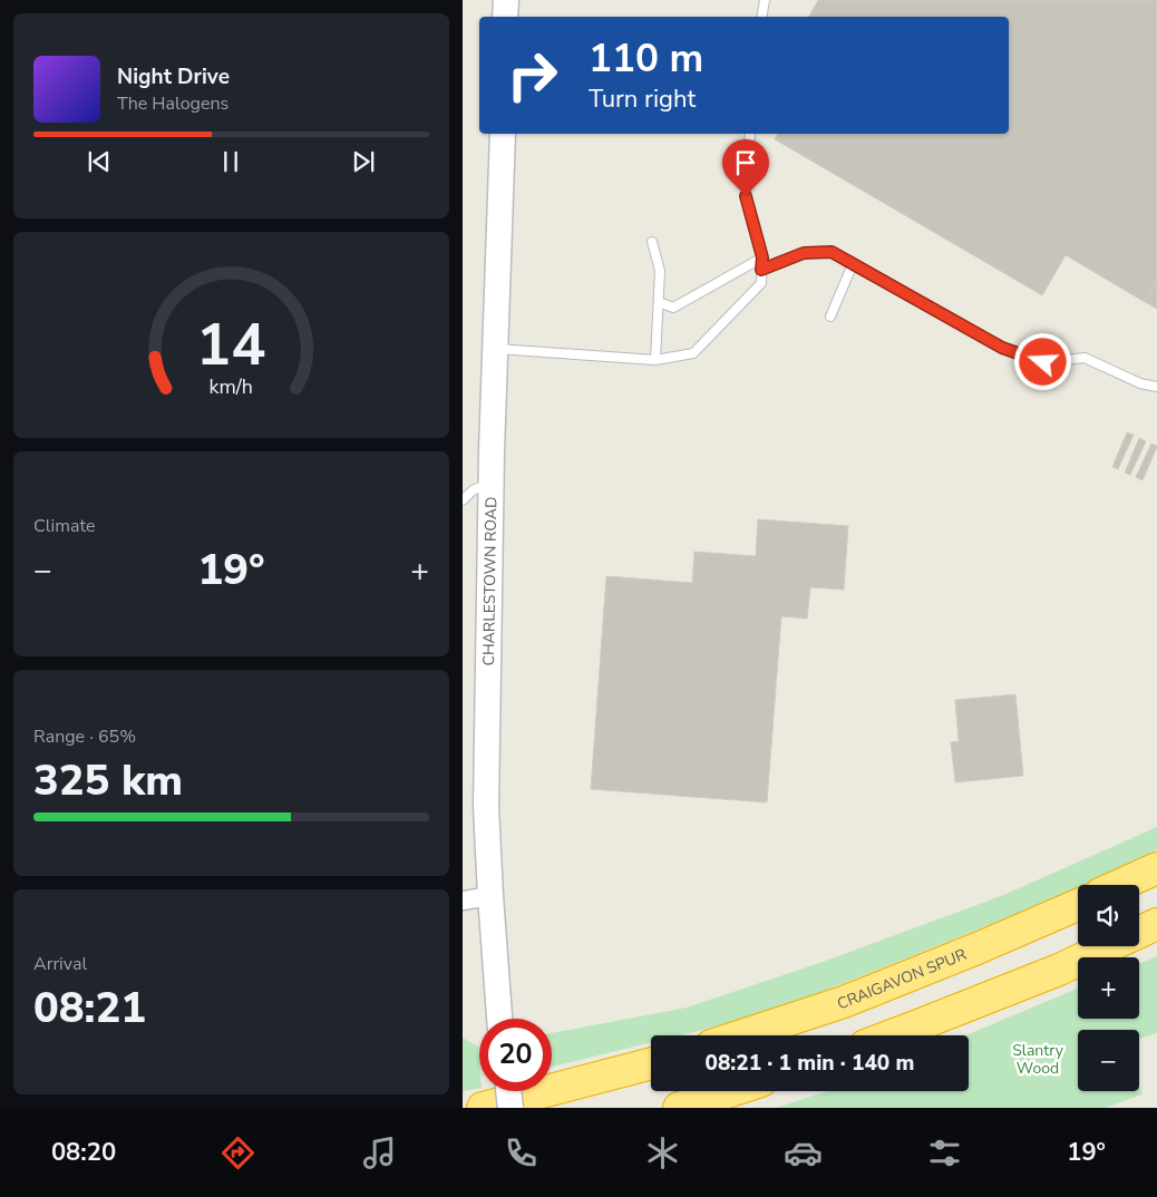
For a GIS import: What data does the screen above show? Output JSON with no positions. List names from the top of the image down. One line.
{"streets":{"highway":["CRAIGAVON SPUR"],"main road":["CHARLESTOWN ROAD"]},"parks":["Slantry Wood"],"page":{"turn":["110 m","Turn right"],"song":["Night Drive","The Halogens"],"tile":["Climate",["Range · 65%","325 km"],["Arrival","08:21"]],"heat":["−","19°","+"],"map_buttons":["+","−"],"limit":"20","trip":"08:21 · 1 min · 140 m","tabs":["08:20","19°"],"gauge":["14","km/h"]}}
